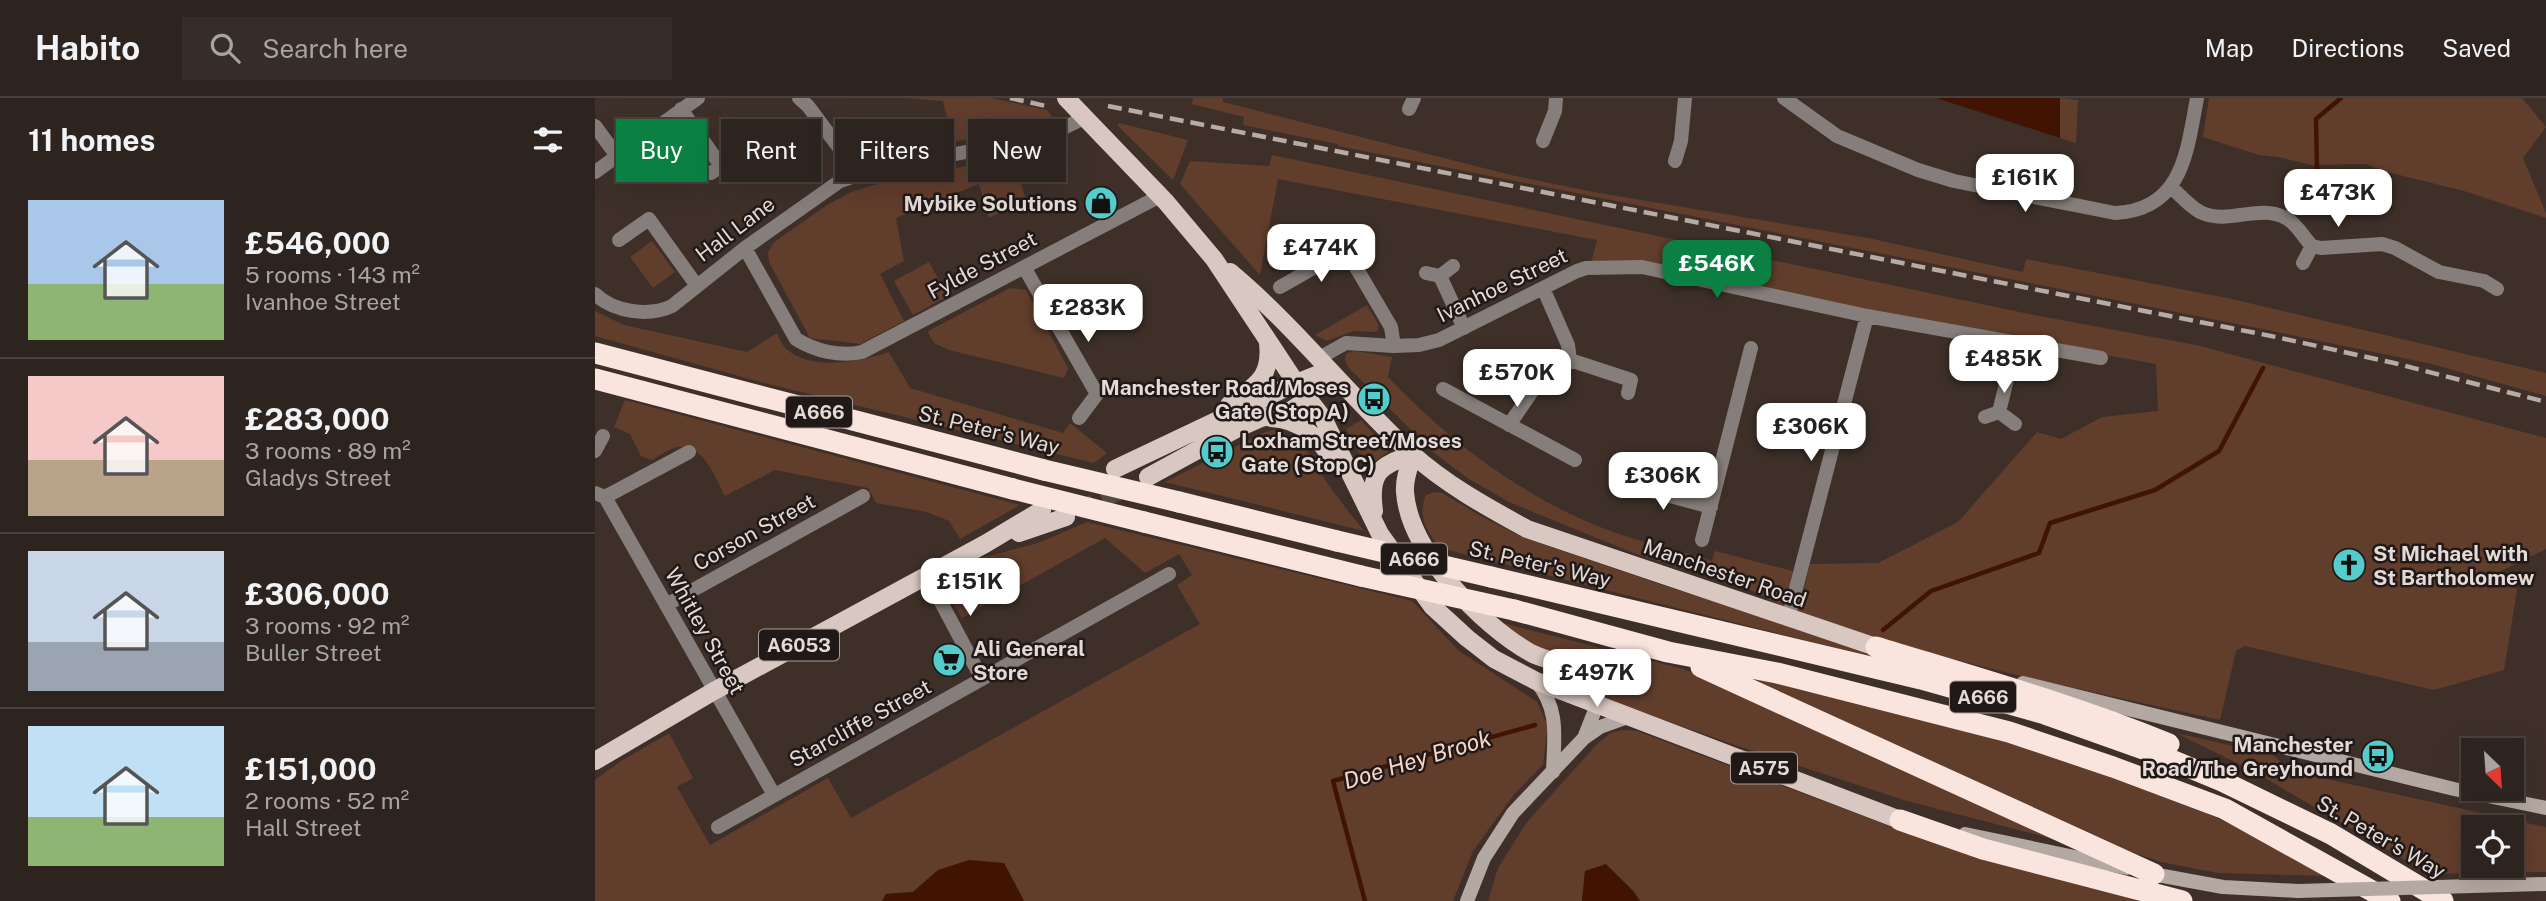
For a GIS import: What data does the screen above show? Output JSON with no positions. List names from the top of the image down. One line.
{"streets":{"highway":["A666","St. Peter's Way"],"main road":["Manchester Road","A6053","A575"],"street":["Hall Lane","Fylde Street","Ivanhoe Street","Corson Street","Whitley Street","Starcliffe Street"]},"crossings":[["Hall Lane","Fylde Street"],["Hall Lane","A575"],["Fylde Street","A575"],["Ivanhoe Street","Manchester Road"],["Corson Street","Whitley Street"],["Manchester Road","A575"],["Whitley Street","A6053"],["Whitley Street","Starcliffe Street"]],"water":["Doe Hey Brook"],"places":{"shop":["Mybike Solutions"],"bus stop":["Manchester Road/Moses Gate (Stop A)","Loxham Street/Moses Gate (Stop C)","Manchester Road/The Greyhound"],"church":["St Michael with St Bartholomew"],"supermarket":["Ali General Store"]},"north":"bottom right","page":{"header":"Habito","search":"Search here","nav":["Map","Directions","Saved"],"heading":"11 homes","chip":["Buy","Rent","Filters","New"],"price":["£161K","£473K","£474K","£546K","£283K","£485K","£570K","£306K","£306K","£151K","£497K"],"list":[{"name":"£546,000","note":"5 rooms · 143 m² · Ivanhoe Street"},{"name":"£283,000","note":"3 rooms · 89 m² · Gladys Street"},{"name":"£306,000","note":"3 rooms · 92 m² · Buller Street"},{"name":"£151,000","note":"2 rooms · 52 m² · Hall Street"}]}}
